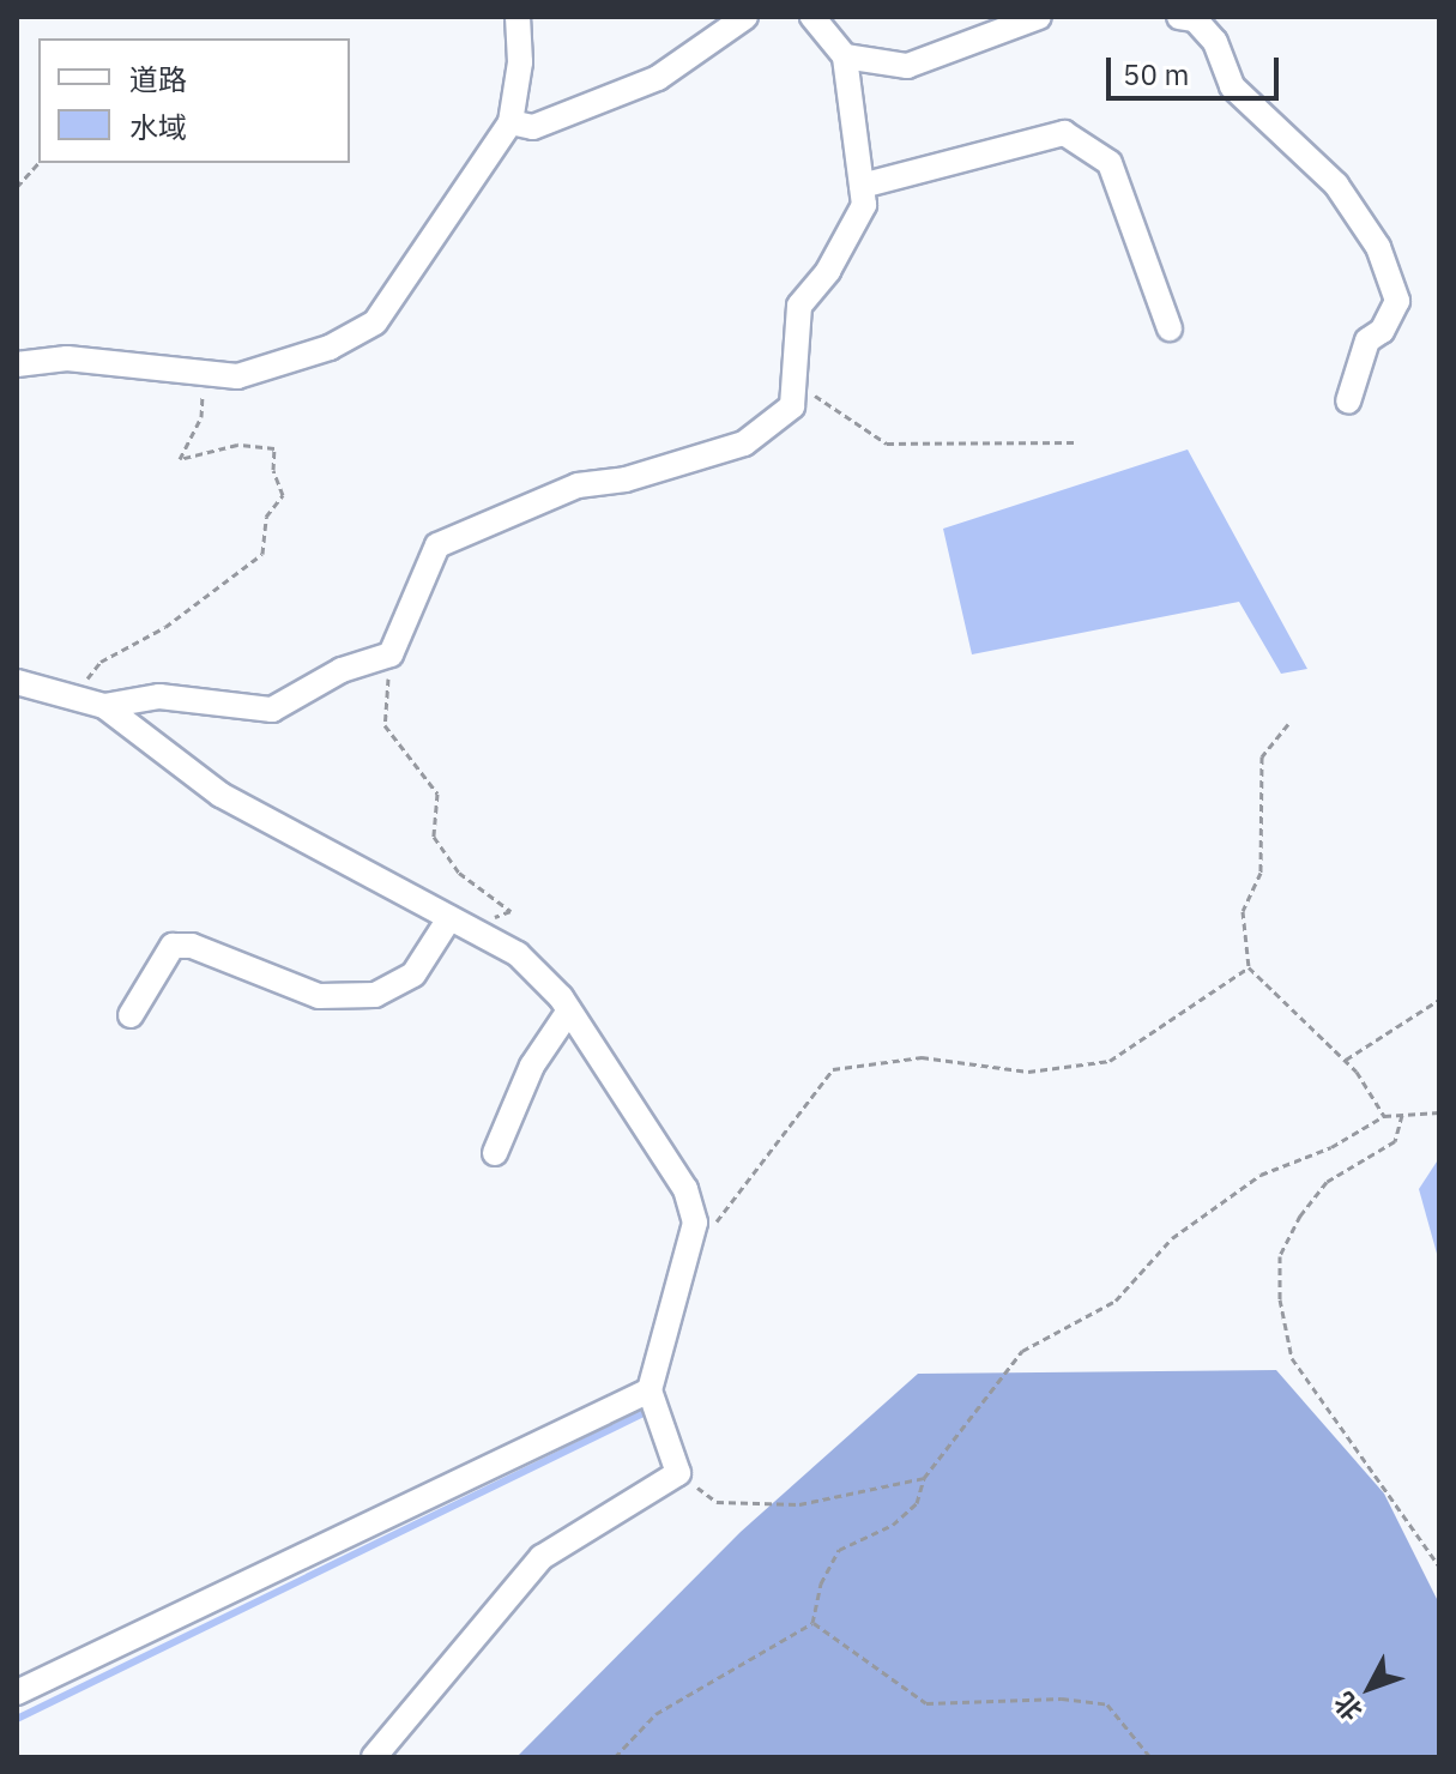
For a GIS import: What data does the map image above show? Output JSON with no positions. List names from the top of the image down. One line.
{"legend":["道路","水域"],"scale_bar":"50 m","north":"bottom left"}
